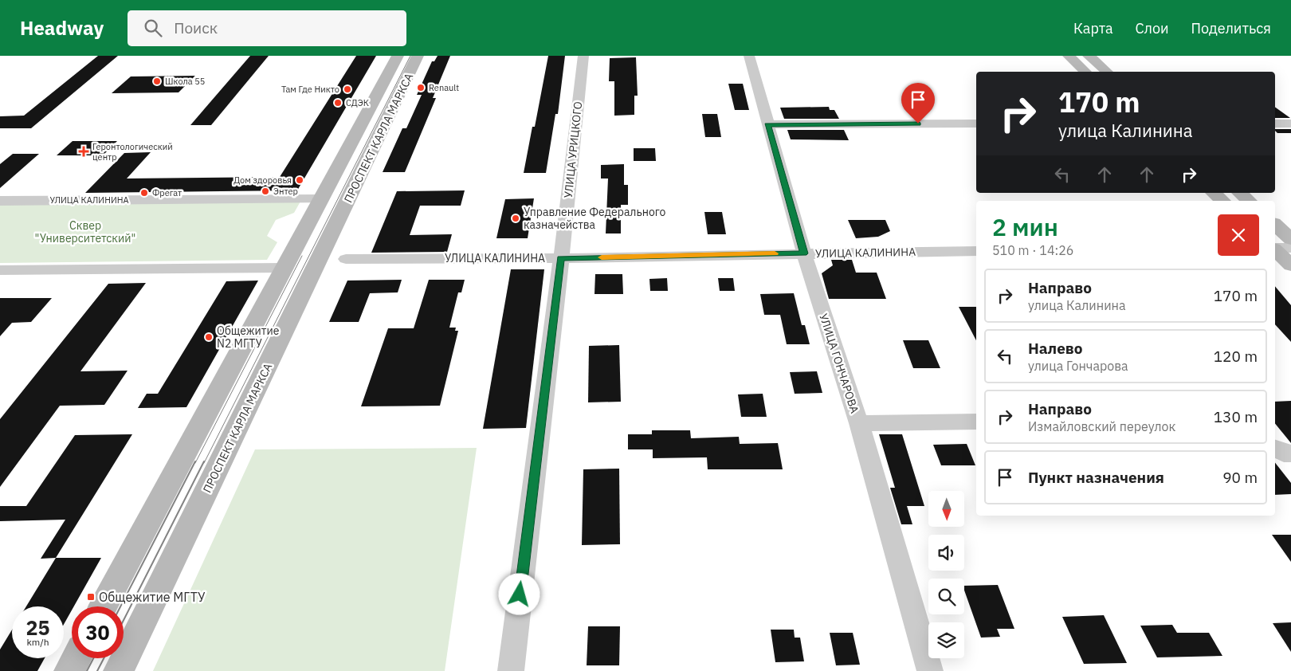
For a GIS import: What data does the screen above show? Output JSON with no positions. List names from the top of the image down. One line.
{"streets":{"main road":["ПРОСПЕКТ КАРЛА МАРКСА"],"street":["УЛИЦА УРИЦКОГО","УЛИЦА КАЛИНИНА","УЛИЦА ГОНЧАРОВА"]},"crossings":[["ПРОСПЕКТ КАРЛА МАРКСА","УЛИЦА КАЛИНИНА"],["УЛИЦА УРИЦКОГО","УЛИЦА КАЛИНИНА"],["УЛИЦА КАЛИНИНА","УЛИЦА ГОНЧАРОВА"]],"parks":["Сквер \"Университетский\""],"places":{"other":["Школа 55","Renault","Там Где Никто","СДЭК","Дом здоровья","Энтер","Фрегат","Управление Федерального казначейства","Общежитие N2 МГТУ"],"health":["Геронтологический центр"],"transit":["Общежитие МГТУ"]},"north":"bottom","page":{"header":"Headway","search":"Поиск","nav":["Карта","Слои","Поделиться"],"turn":["170 m","улица Калинина"],"heading":["2 мин","510 m · 14:26"],"list":[{"name":"Направо","note":"улица Калинина","value":"170 m"},{"name":"Налево","note":"улица Гончарова","value":"120 m"},{"name":"Направо","note":"Измайловский переулок","value":"130 m"},{"name":"Пункт назначения","value":"90 m"}],"speed":"25 km/h","limit":"30"}}
